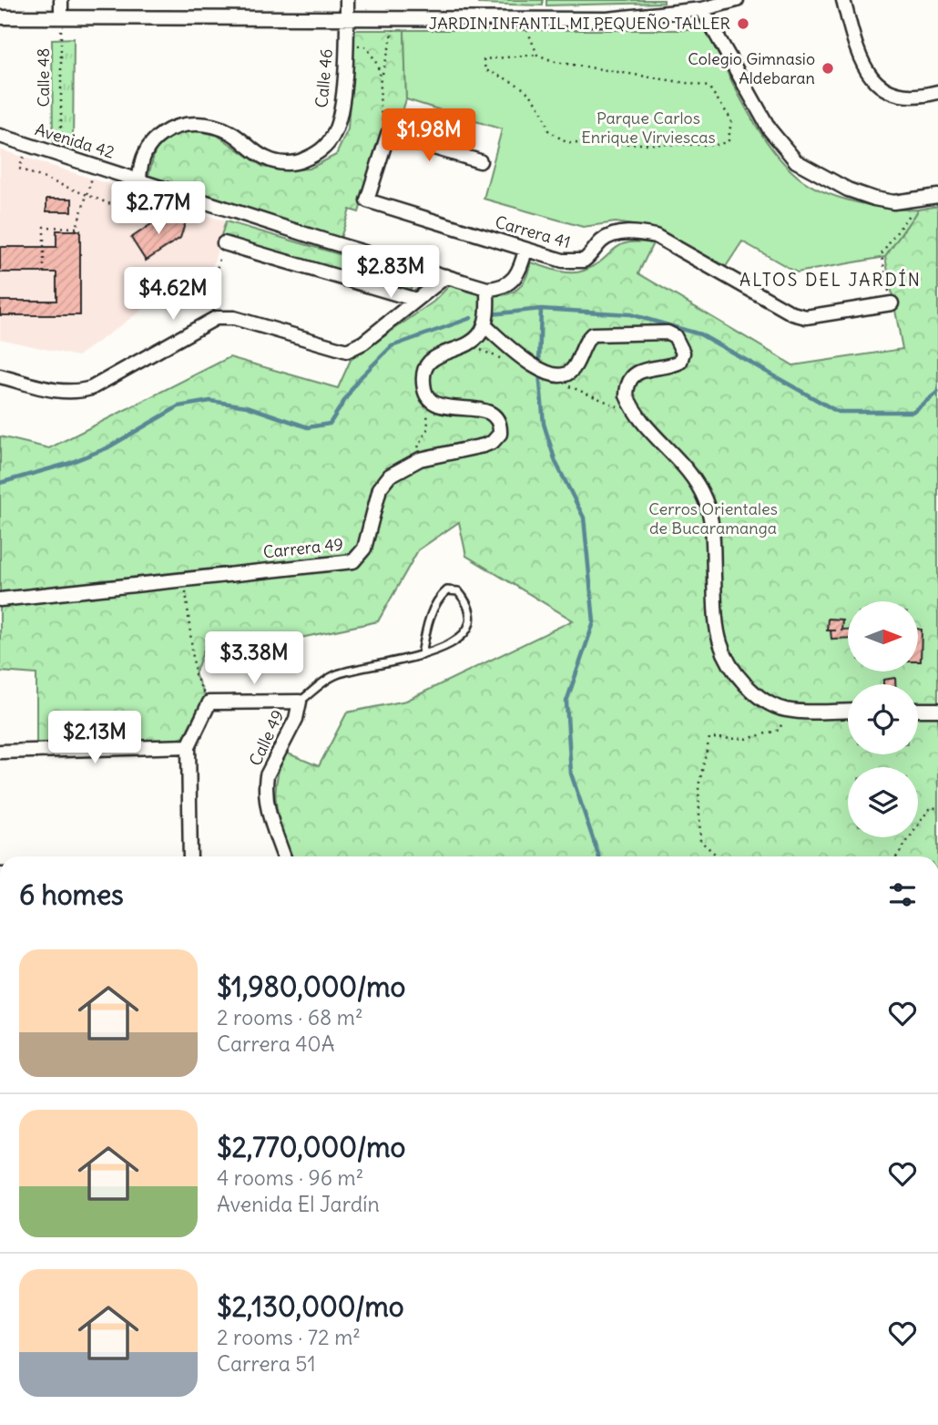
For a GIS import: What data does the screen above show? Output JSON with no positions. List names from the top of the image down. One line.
{"streets":{"street":["Calle 46","Avenida 42","Carrera 41","Carrera 49","Calle 49"],"path":["Calle 48"]},"crossings":[["Calle 48","Avenida 42"],["Calle 46","Avenida 42"]],"districts":["ALTOS DEL JARDÍN"],"parks":["Parque Carlos Enrique Virviescas","Cerros Orientales de Bucaramanga"],"places":["JARDIN INFANTIL MI PEQUEÑO TALLER","Colegio Gimnasio Aldebaran"],"north":"right","page":{"price":["$1.98M","$2.77M","$2.83M","$4.62M","$3.38M","$2.13M"],"heading":"6 homes","list":[{"name":"$1,980,000/mo","note":"2 rooms · 68 m² · Carrera 40A"},{"name":"$2,770,000/mo","note":"4 rooms · 96 m² · Avenida El Jardín"},{"name":"$2,130,000/mo","note":"2 rooms · 72 m² · Carrera 51"}]}}
